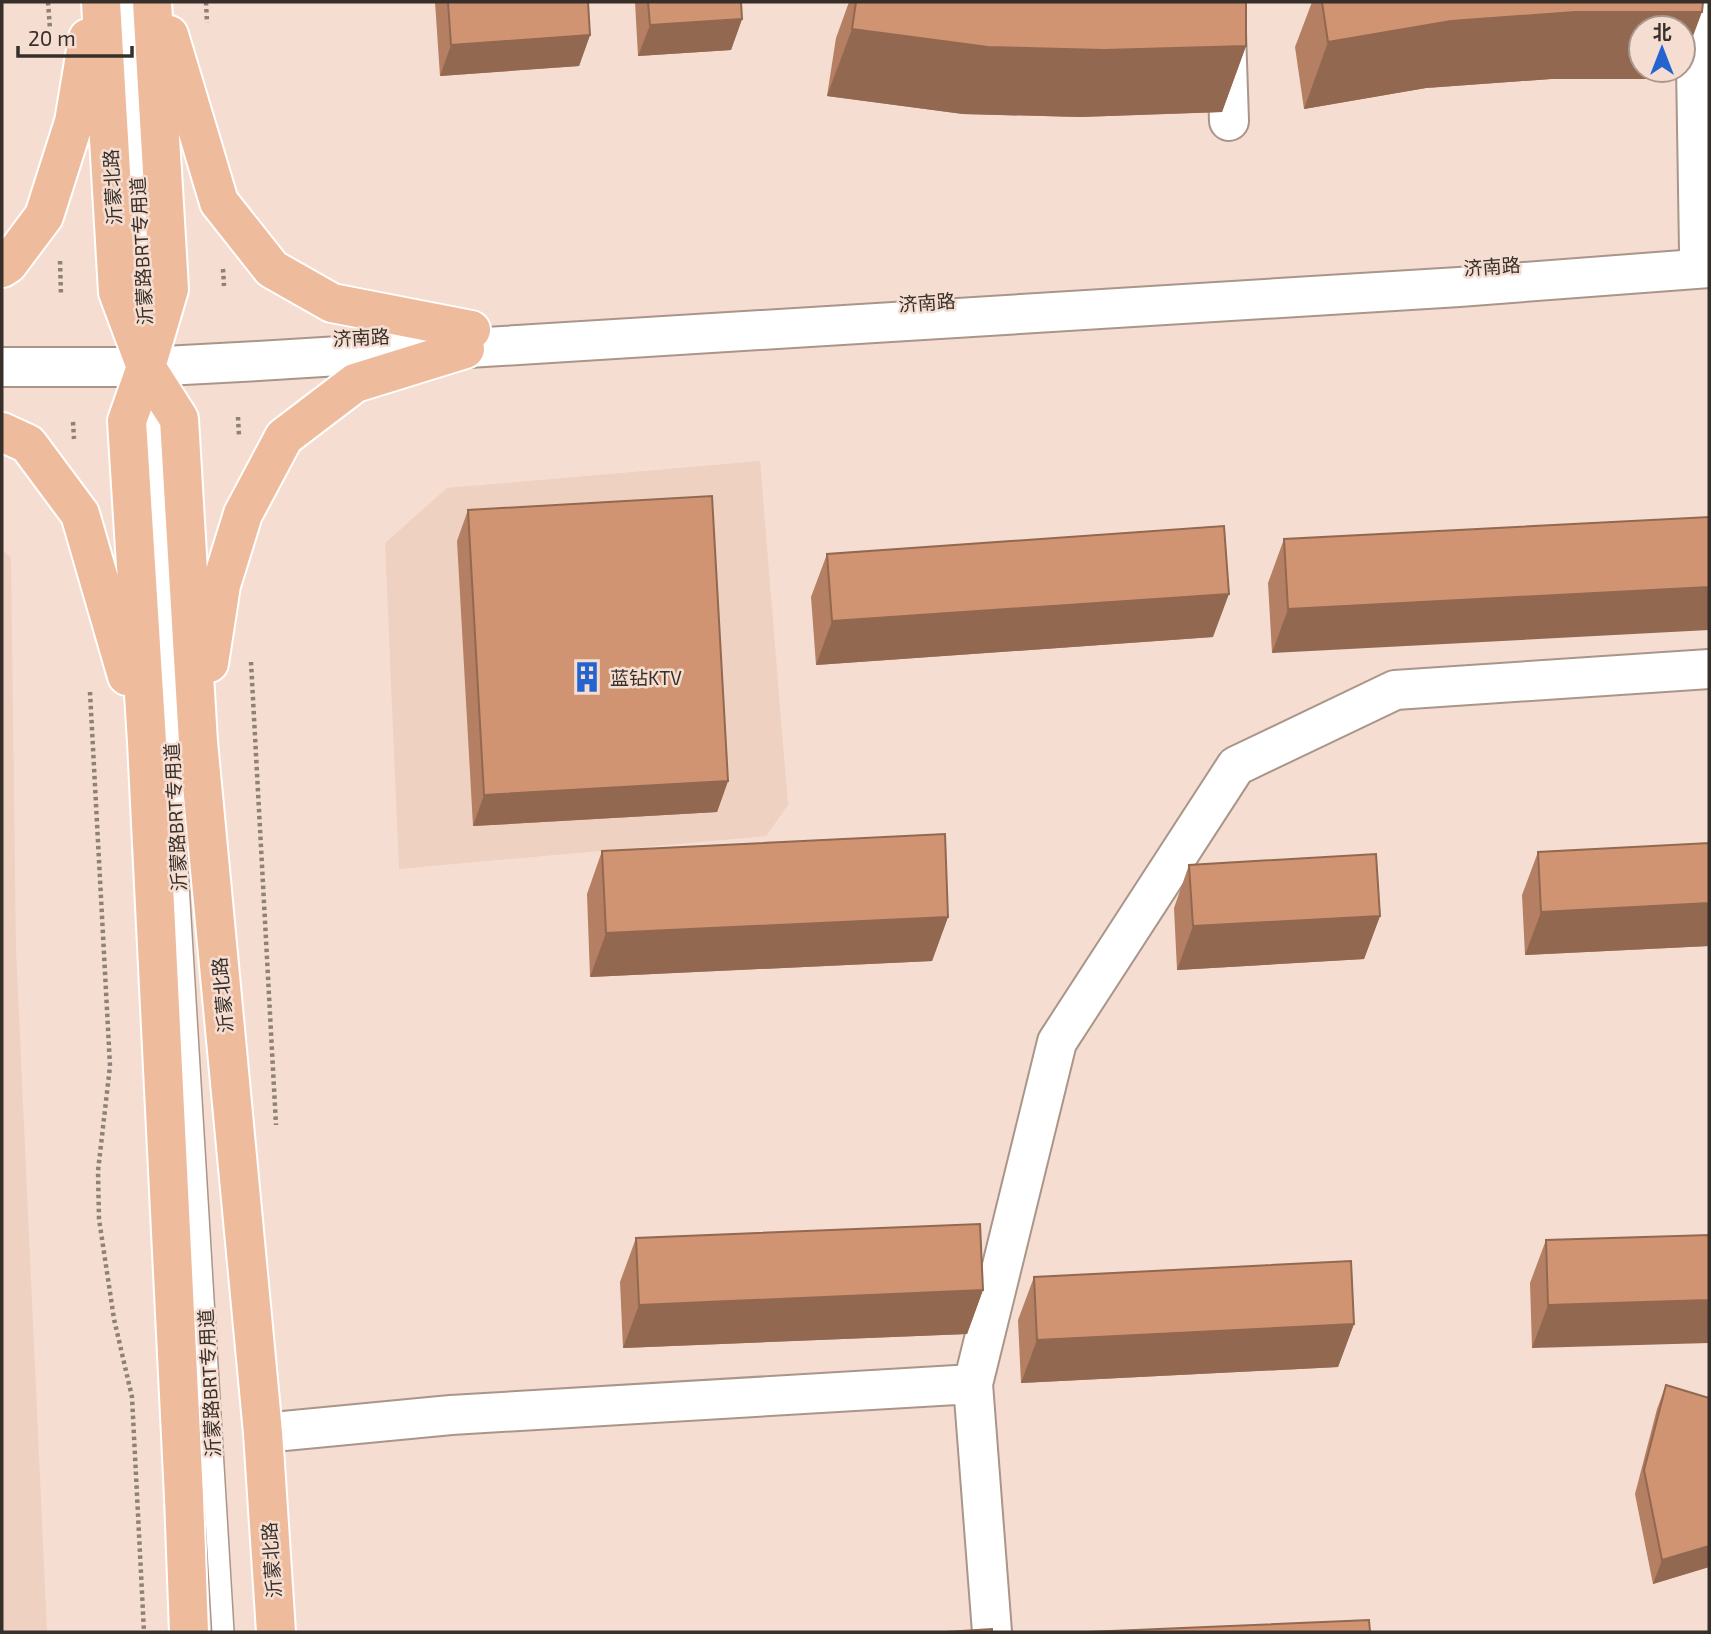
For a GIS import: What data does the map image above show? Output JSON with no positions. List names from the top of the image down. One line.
{"streets":{"main road":["沂蒙北路"],"street":["济南路"],"lane":["沂蒙路BRT专用道"]},"crossings":[["沂蒙北路","沂蒙路BRT专用道"],["沂蒙北路","济南路"],["沂蒙路BRT专用道","济南路"]],"places":{"building":["蓝钻KTV"]},"scale_bar":"20 m","north":"top"}
